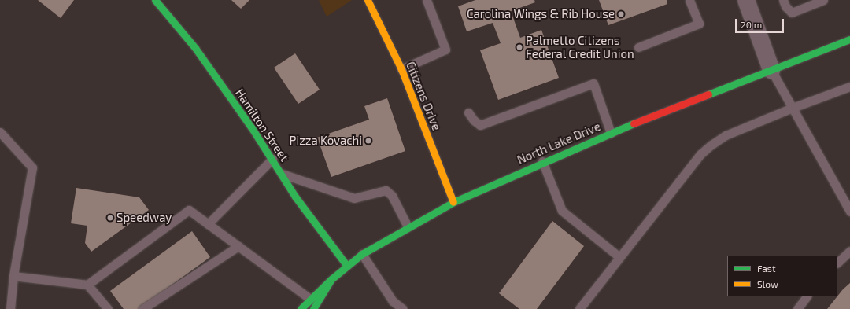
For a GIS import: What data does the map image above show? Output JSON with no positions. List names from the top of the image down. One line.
{"streets":{"main road":["Citizens Drive","Hamilton Street","North Lake Drive"]},"crossings":[["Citizens Drive","North Lake Drive"],["Hamilton Street","North Lake Drive"]],"places":["Carolina Wings & Rib House","Palmetto Citizens Federal Credit Union","Pizza Kovachi","Speedway"],"legend":["Fast","Slow"],"scale_bar":"20 m"}
